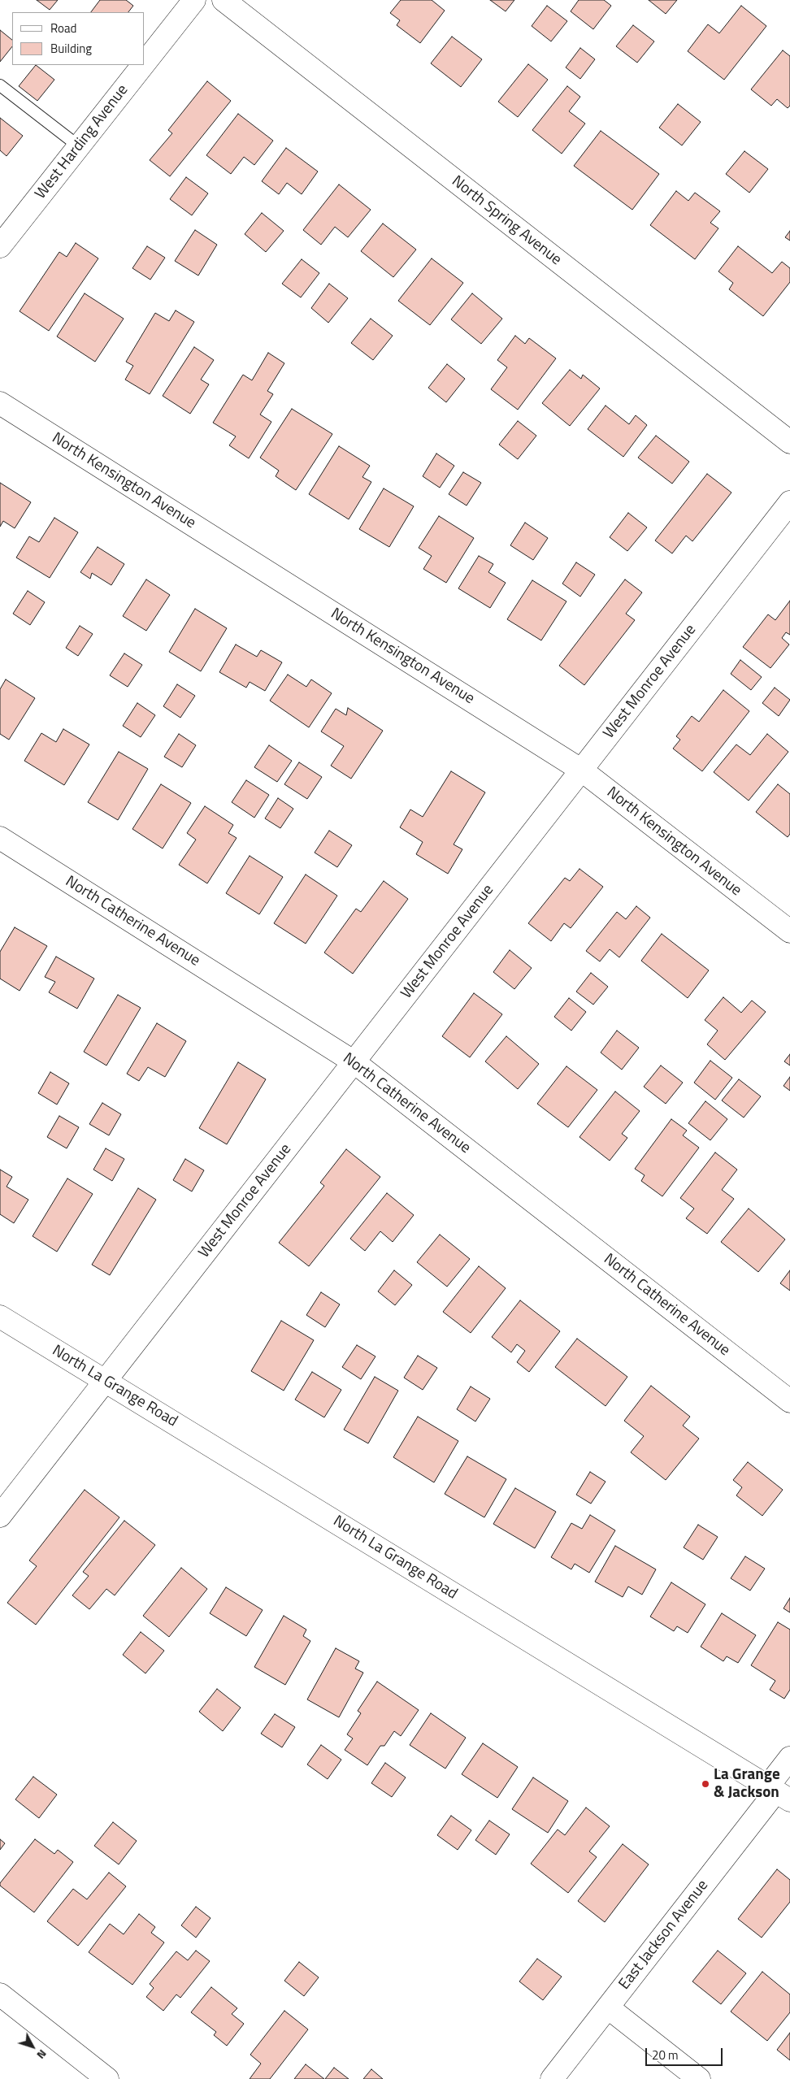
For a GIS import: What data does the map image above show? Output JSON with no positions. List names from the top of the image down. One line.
{"streets":{"street":["West Harding Avenue","North Spring Avenue","North Kensington Avenue","West Monroe Avenue","North Catherine Avenue","North La Grange Road","East Jackson Avenue"]},"crossings":[["North Kensington Avenue","West Monroe Avenue"],["West Monroe Avenue","North Catherine Avenue"],["West Monroe Avenue","North La Grange Road"],["North La Grange Road","East Jackson Avenue"]],"places":["La Grange & Jackson"],"legend":["Road","Building"],"scale_bar":"20 m","north":"bottom right"}
